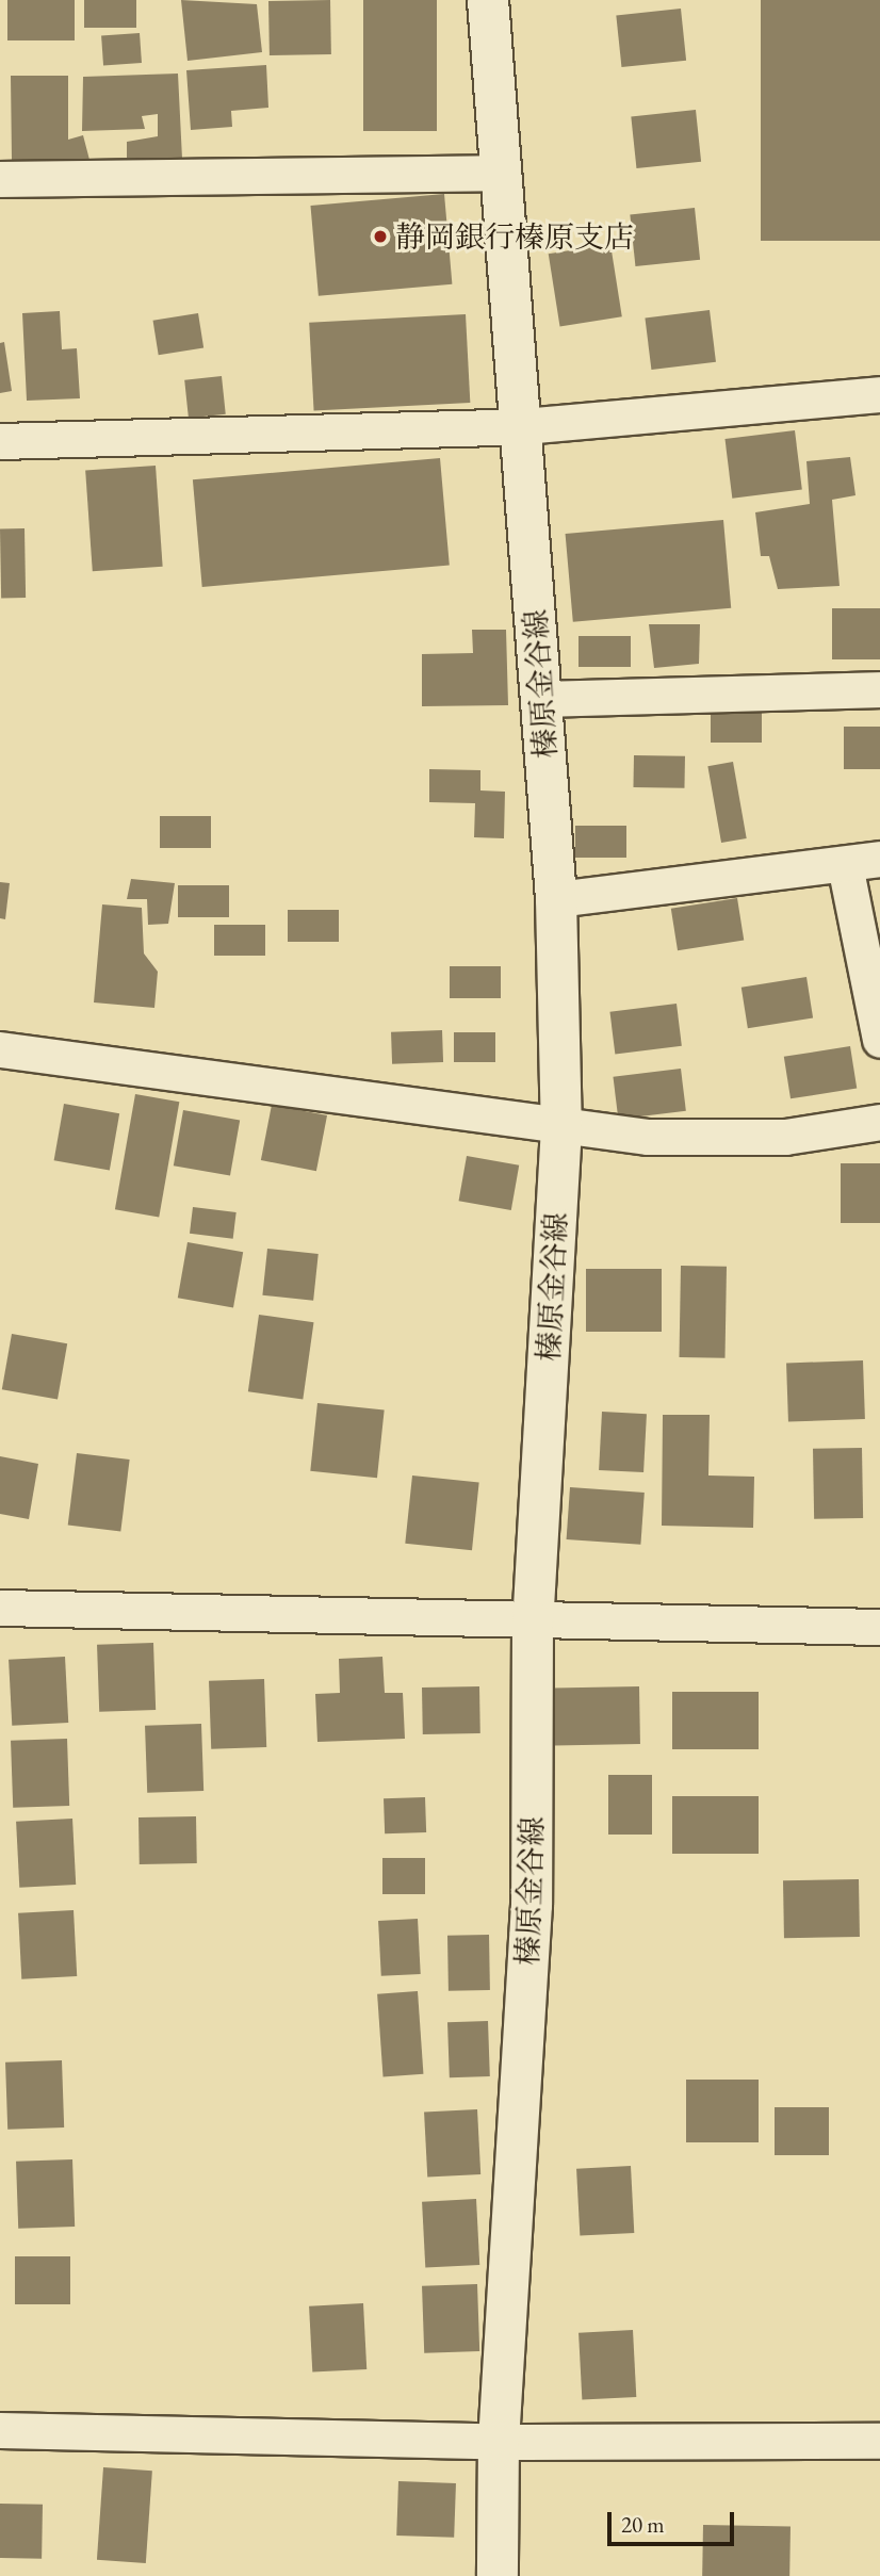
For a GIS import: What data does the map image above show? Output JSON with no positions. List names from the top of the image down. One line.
{"streets":{"main road":["榛原金谷線"]},"places":["静岡銀行榛原支店"],"scale_bar":"20 m"}
